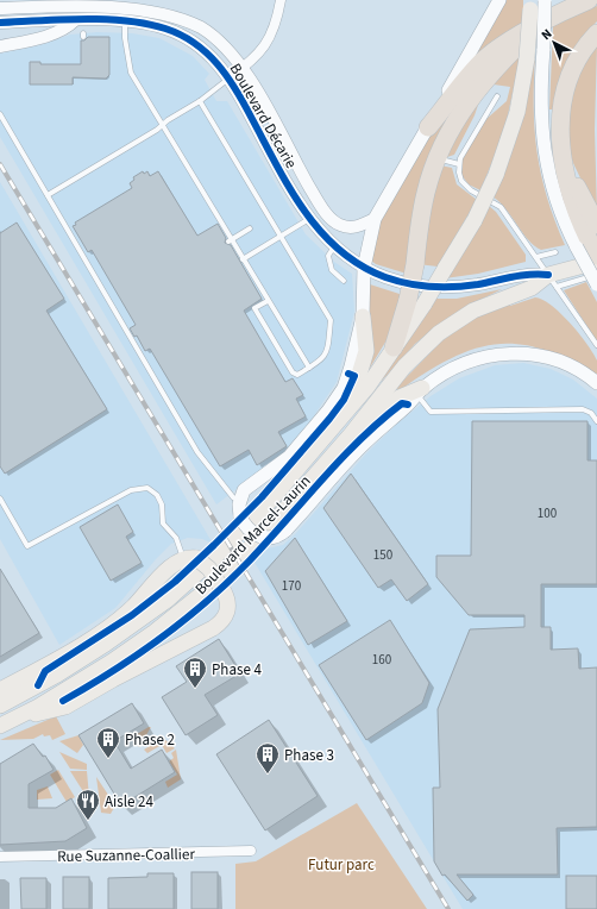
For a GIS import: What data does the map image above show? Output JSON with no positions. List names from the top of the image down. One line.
{"streets":{"main road":["Boulevard Marcel-Laurin"],"street":["Boulevard Décarie","Rue Suzanne-Coallier"]},"crossings":[["Boulevard Décarie","Boulevard Marcel-Laurin"]],"parks":["Futur parc"],"places":{"building":["Phase 4","Phase 2","Phase 3"],"restaurant":["Aisle 24"]},"house_numbers":["100","150","170","160"],"north":"top left"}
